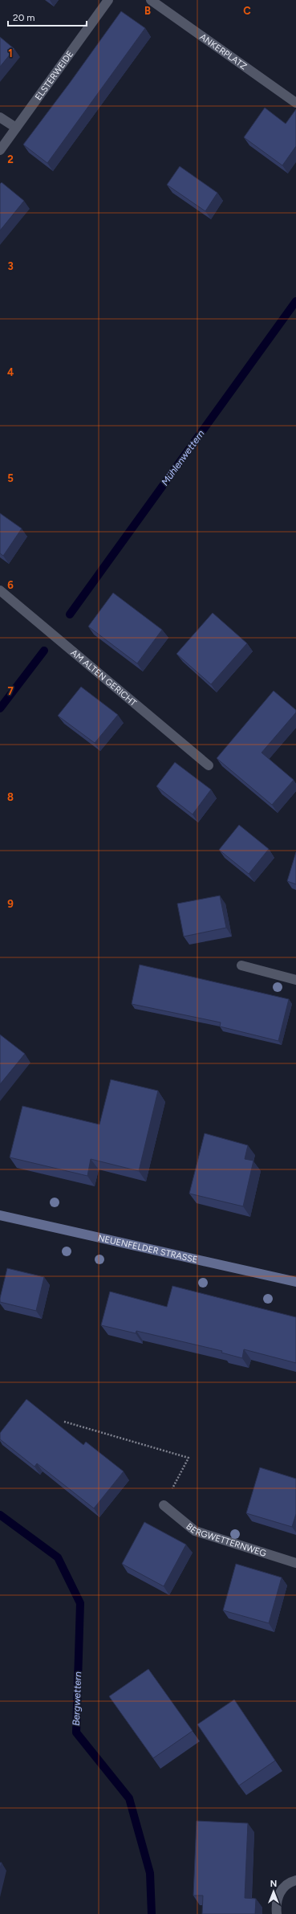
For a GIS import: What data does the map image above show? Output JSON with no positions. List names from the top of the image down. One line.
{"streets":{"main road":["NEUENFELDER STRASSE"],"street":["ANKERPLATZ","ELSTERWEIDE","AM ALTEN GERICHT","BERGWETTERNWEG"]},"water":["Mühlenwettern","Bergwettern"],"scale_bar":"20 m","north":"top","grid":{"columns":["B","C"],"rows":["1","2","3","4","5","6","7","8","9"]}}
